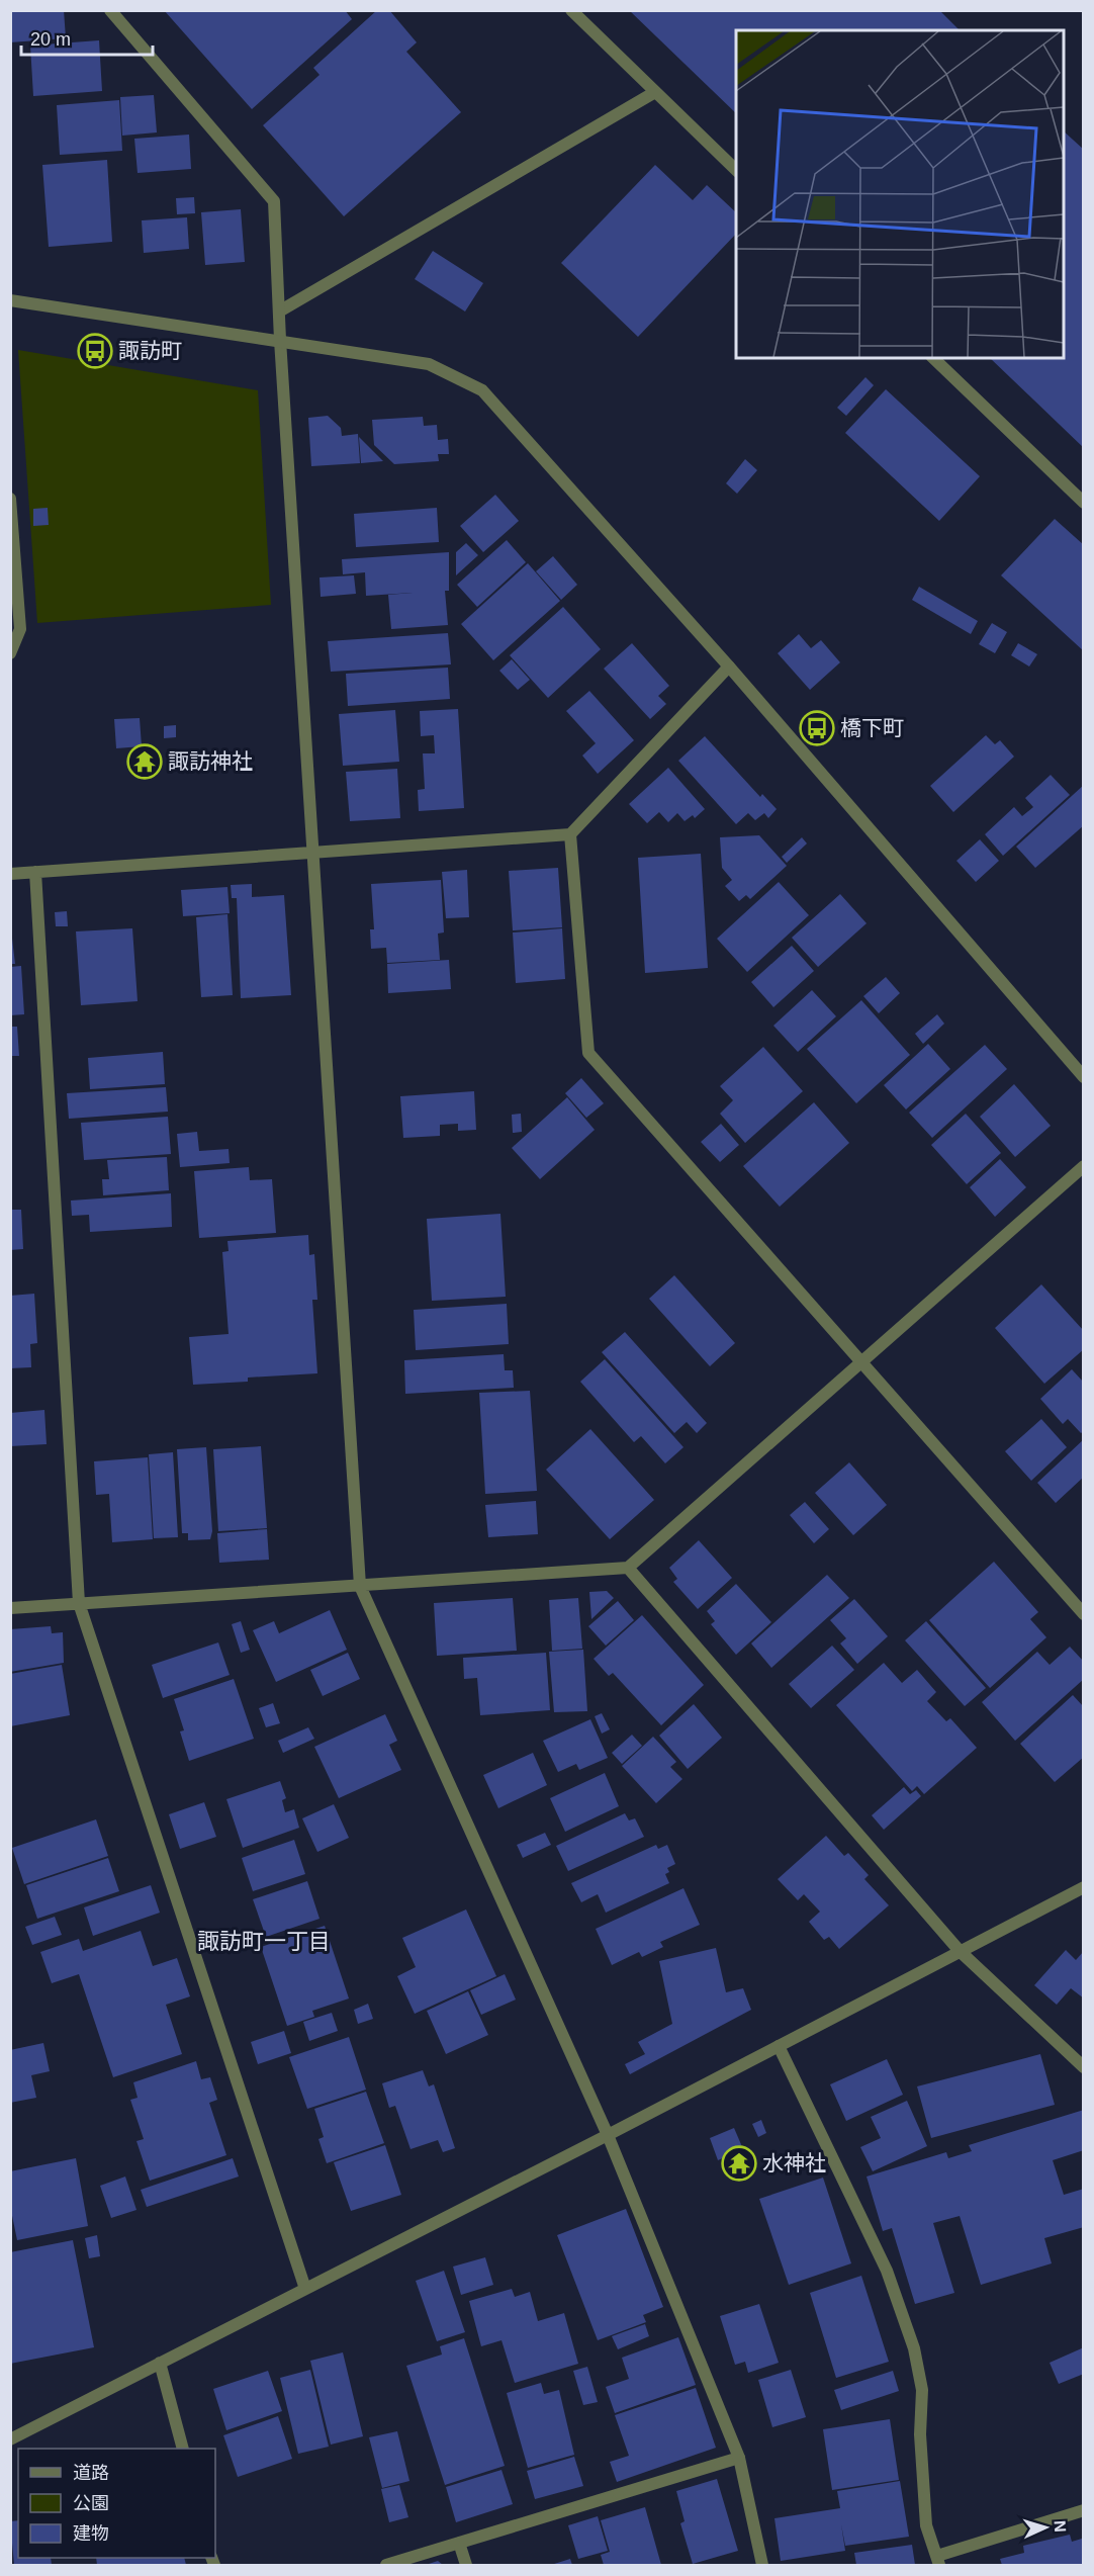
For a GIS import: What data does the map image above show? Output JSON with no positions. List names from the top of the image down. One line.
{"districts":["諏訪町一丁目"],"places":{"bus stop":["諏訪町","橋下町"],"temple":["諏訪神社","水神社"]},"legend":["道路","公園","建物"],"scale_bar":"20 m","north":"right"}
